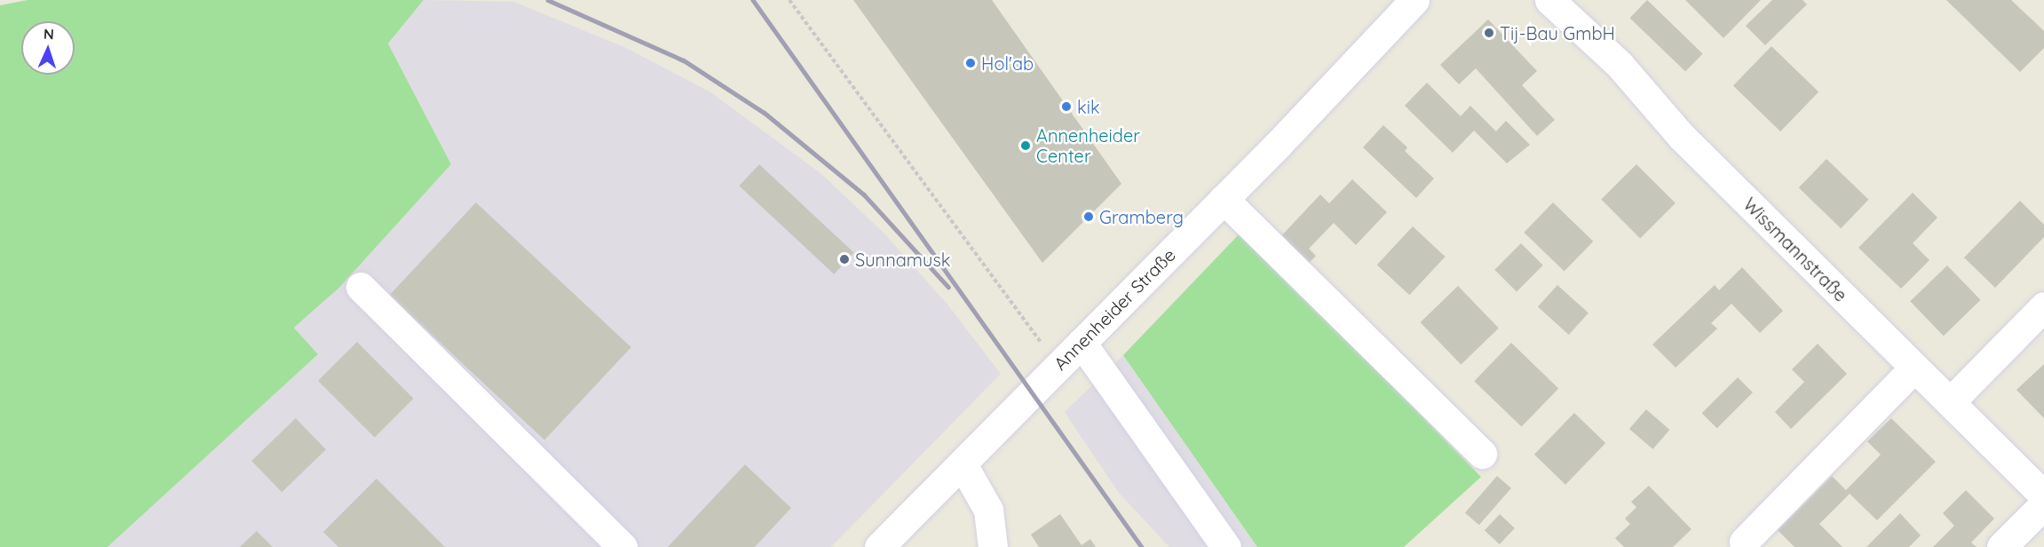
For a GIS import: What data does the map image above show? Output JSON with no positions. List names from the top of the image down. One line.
{"streets":{"street":["Wissmannstraße","Annenheider Straße"]},"places":["Tij-Bau GmbH","Hol'ab","kik","Annenheider Center","Gramberg","Sunnamusk"],"north":"top"}
